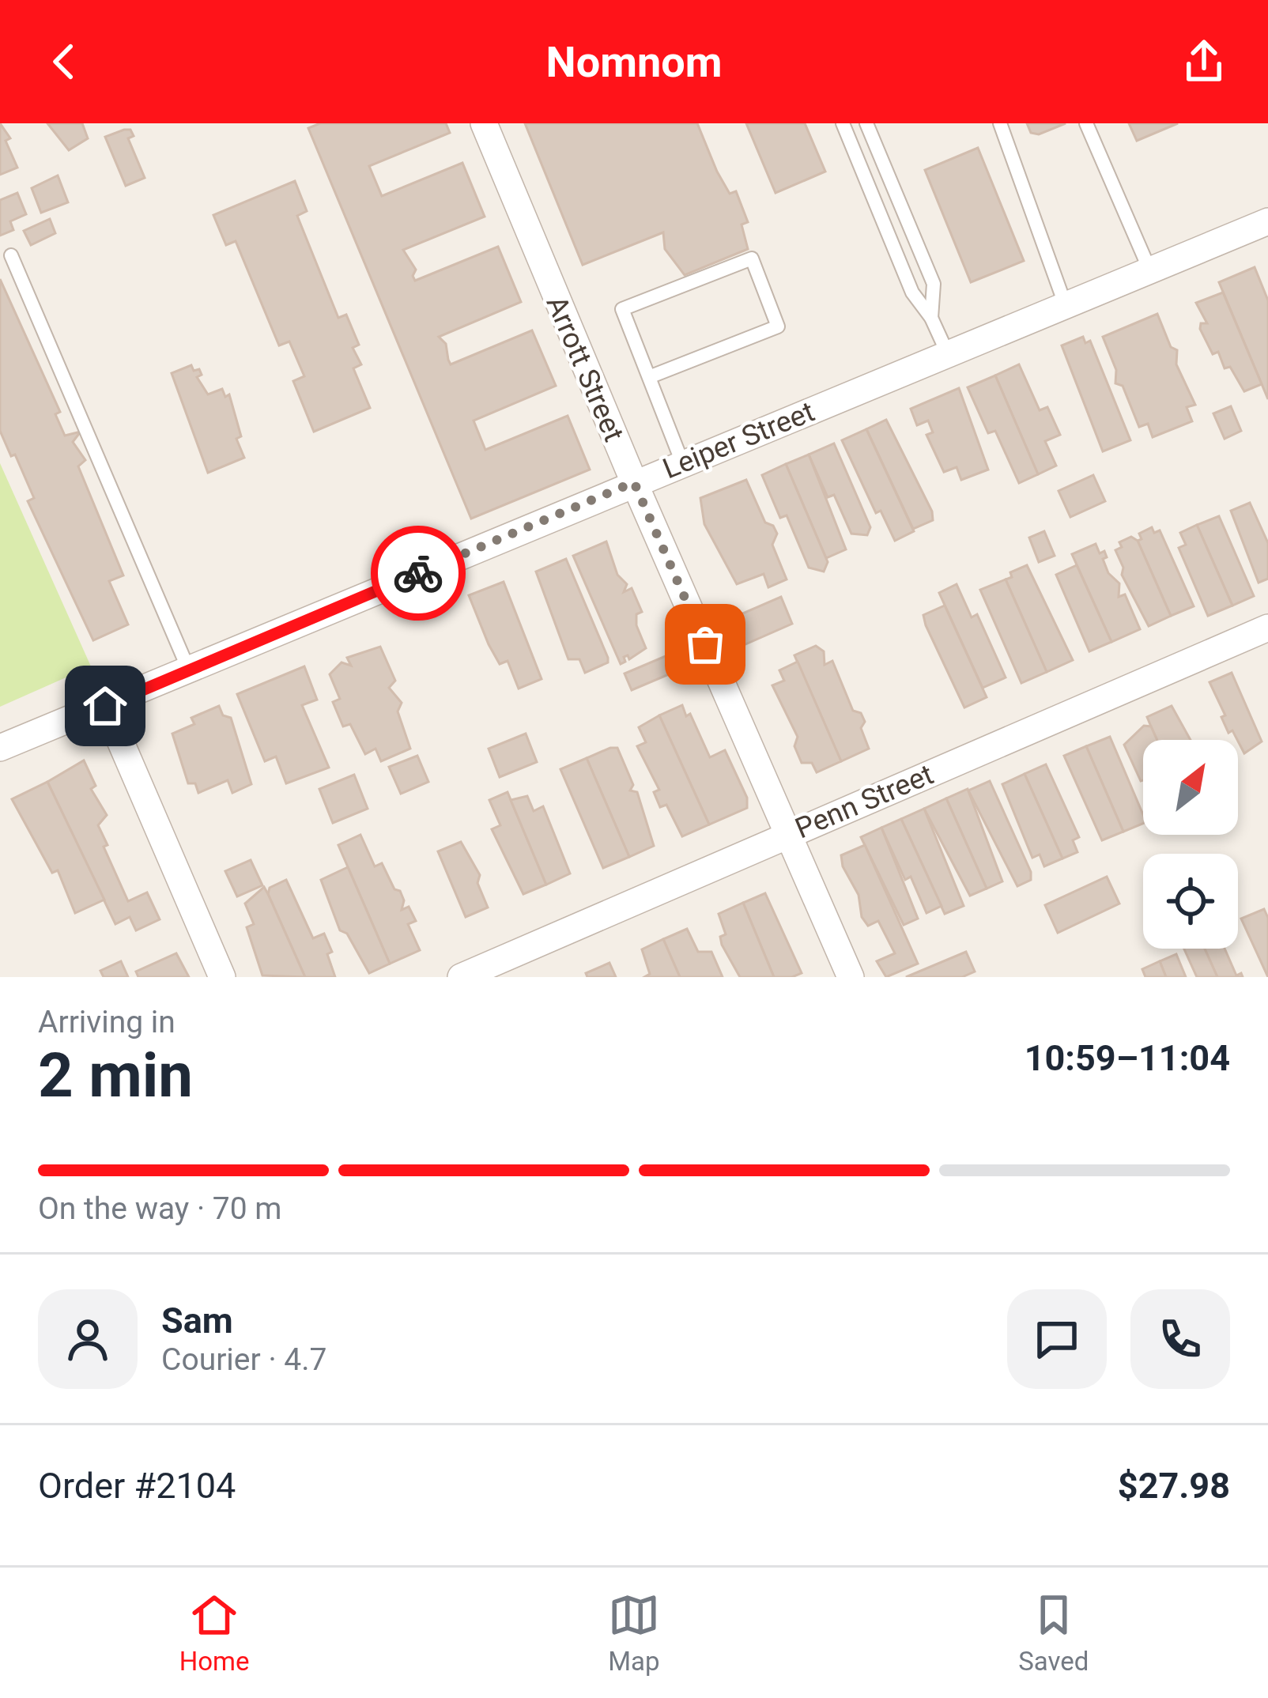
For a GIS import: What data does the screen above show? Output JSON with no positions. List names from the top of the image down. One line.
{"streets":{"street":["Arrott Street","Leiper Street","Penn Street"]},"crossings":[["Arrott Street","Leiper Street"],["Arrott Street","Penn Street"]],"north":"top right","page":{"header":"Nomnom","heading":["2 min","Arriving in","10:59–11:04"],"panel":["Sam","Courier · 4.7","Order #2104","$27.98"],"bar":"On the way · 70 m","tabs":["Home","Map","Saved"]}}
